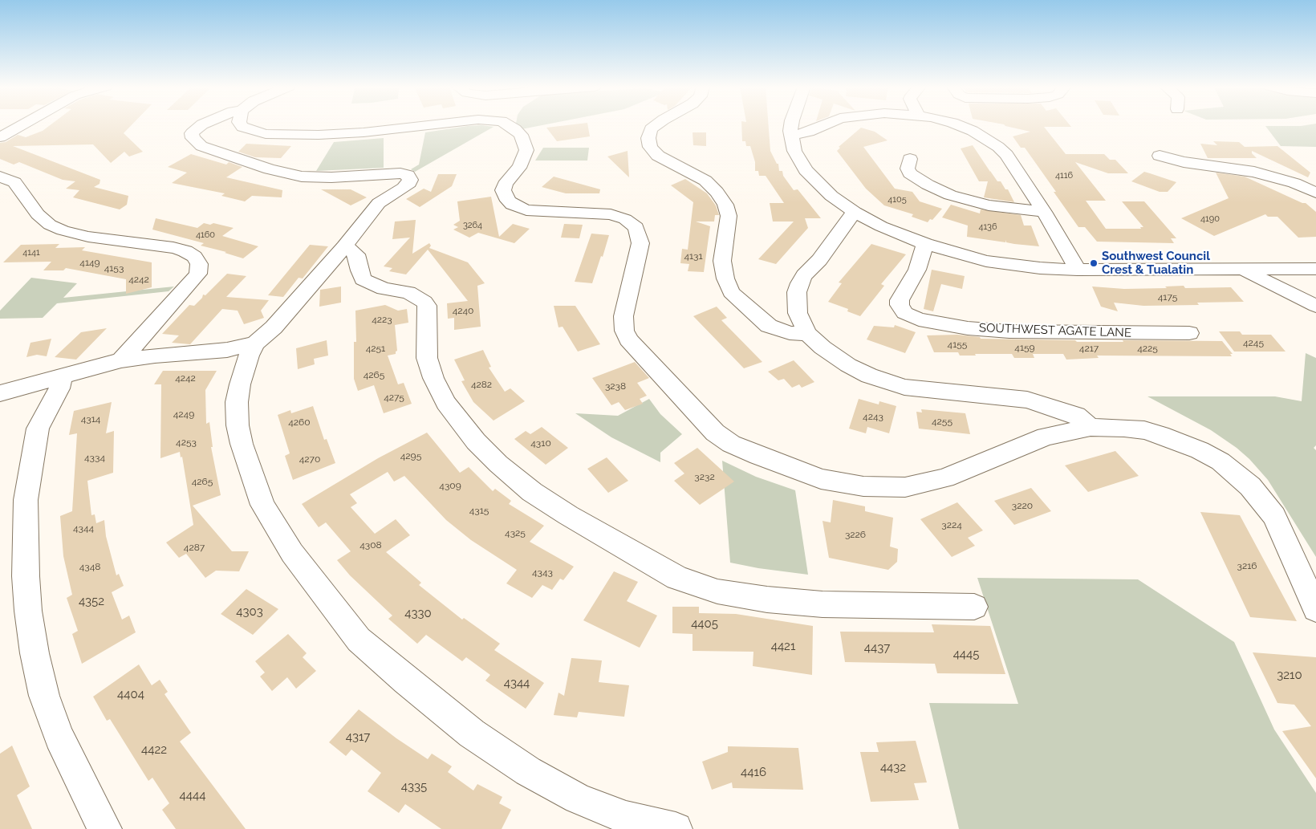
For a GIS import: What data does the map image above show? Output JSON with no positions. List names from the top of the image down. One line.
{"streets":{"street":["SOUTHWEST AGATE LANE"]},"places":["Southwest Council Crest & Tualatin"],"house_numbers":["4116","4105","4190","3264","4136","4160","4141","4131","4149","4153","4242","4175","4240","4223","4245","4155","4159","4251","4217","4225","4265","4242","4282","3238","4275","4249","4243","4314","4255","4260","4253","4310","4295","4334","4270","3232","4265","4309","3220","4315","3224","4344","4325","3226","4308","4287","3216","4348","4343","4352","4303","4330","4405","4421","4437","4445","3210","4344","4404","4317","4422","4432","4416","4335","4444"]}
